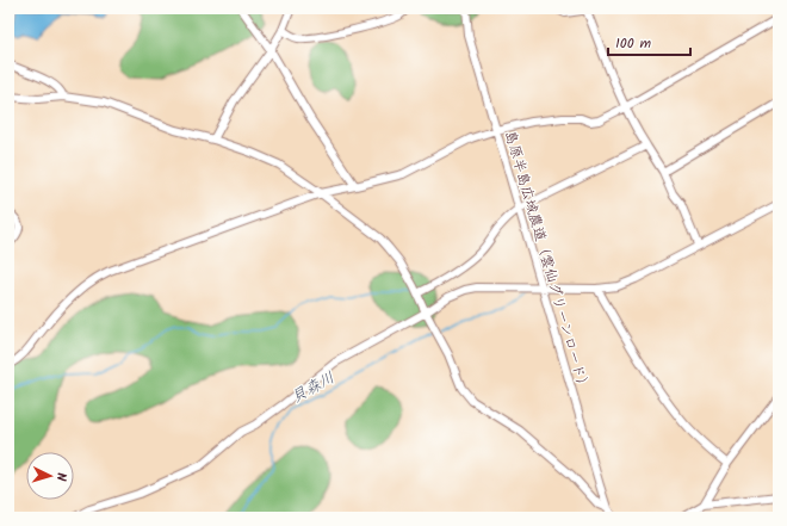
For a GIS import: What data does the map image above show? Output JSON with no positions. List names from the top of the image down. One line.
{"streets":{"street":["島原半島広域農道（雲仙グリーンロード）"]},"water":["貝森川"],"scale_bar":"100 m","north":"right"}
